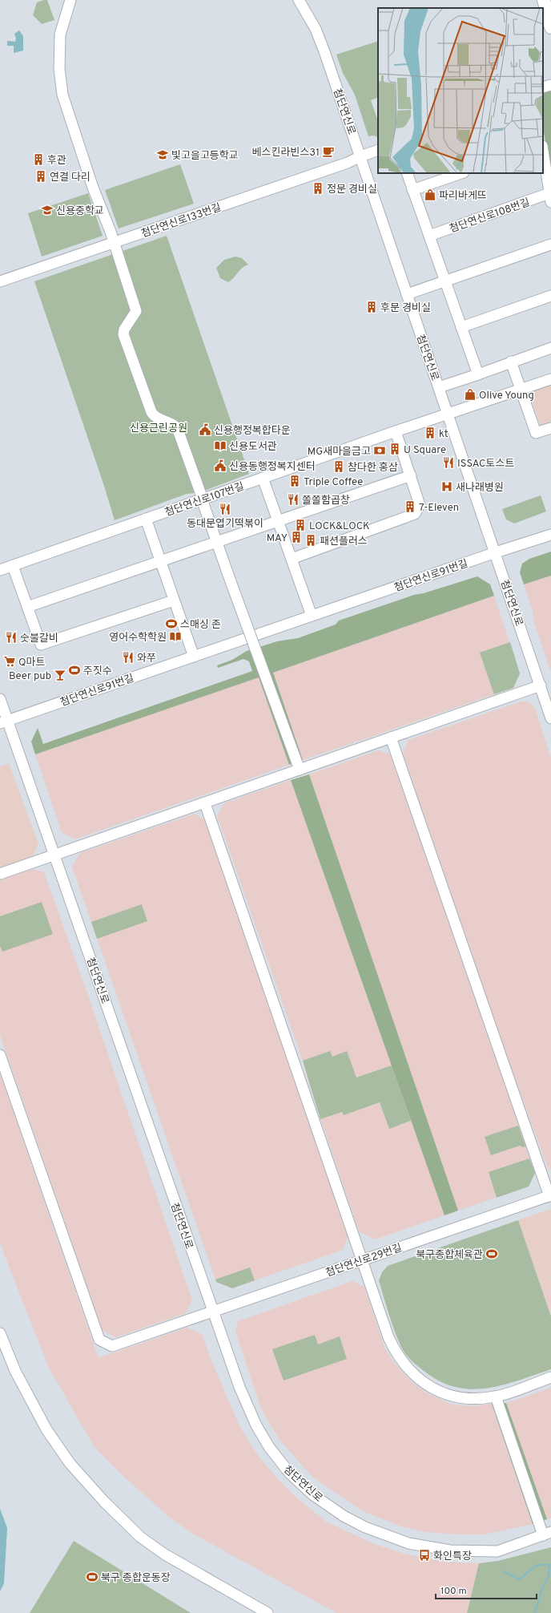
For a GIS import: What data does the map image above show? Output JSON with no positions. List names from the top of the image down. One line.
{"streets":{"street":["첨단연신로","첨단연신로108번길","첨단연신로133번길","첨단연신로107번길","첨단연신로91번길","첨단연신로29번길"]},"crossings":[["첨단연신로","첨단연신로133번길"],["첨단연신로","첨단연신로107번길"],["첨단연신로","첨단연신로91번길"],["첨단연신로","첨단연신로29번길"]],"parks":["신용근린공원"],"places":{"cafe":["베스킨라빈스31"],"school or university":["빛고을고등학교","신용중학교"],"building":["후관","연결 다리","정문 경비실","후문 경비실","kt","U Square","참다한 홍삼","Triple Coffee","7-Eleven","LOCK&LOCK","MAY","패션플러스"],"shop":["파리바게뜨","Olive Young"],"public building":["신용행정복합타운","신용동행정복지센터"],"library":["신용도서관","영어수학학원"],"bank":["MG새마을금고"],"restaurant":["ISSAC토스트","쫄쫄함곱창","동대문엽기떡볶이","숫불갈비","와쭈"],"hospital":["새나래병원"],"sports":["스매싱 존","주짓수","북구종합체육관","북구 종합운동장"],"supermarket":["Q마트"],"bar":["Beer pub"],"bus stop":["화인특장"]},"scale_bar":"100 m"}
